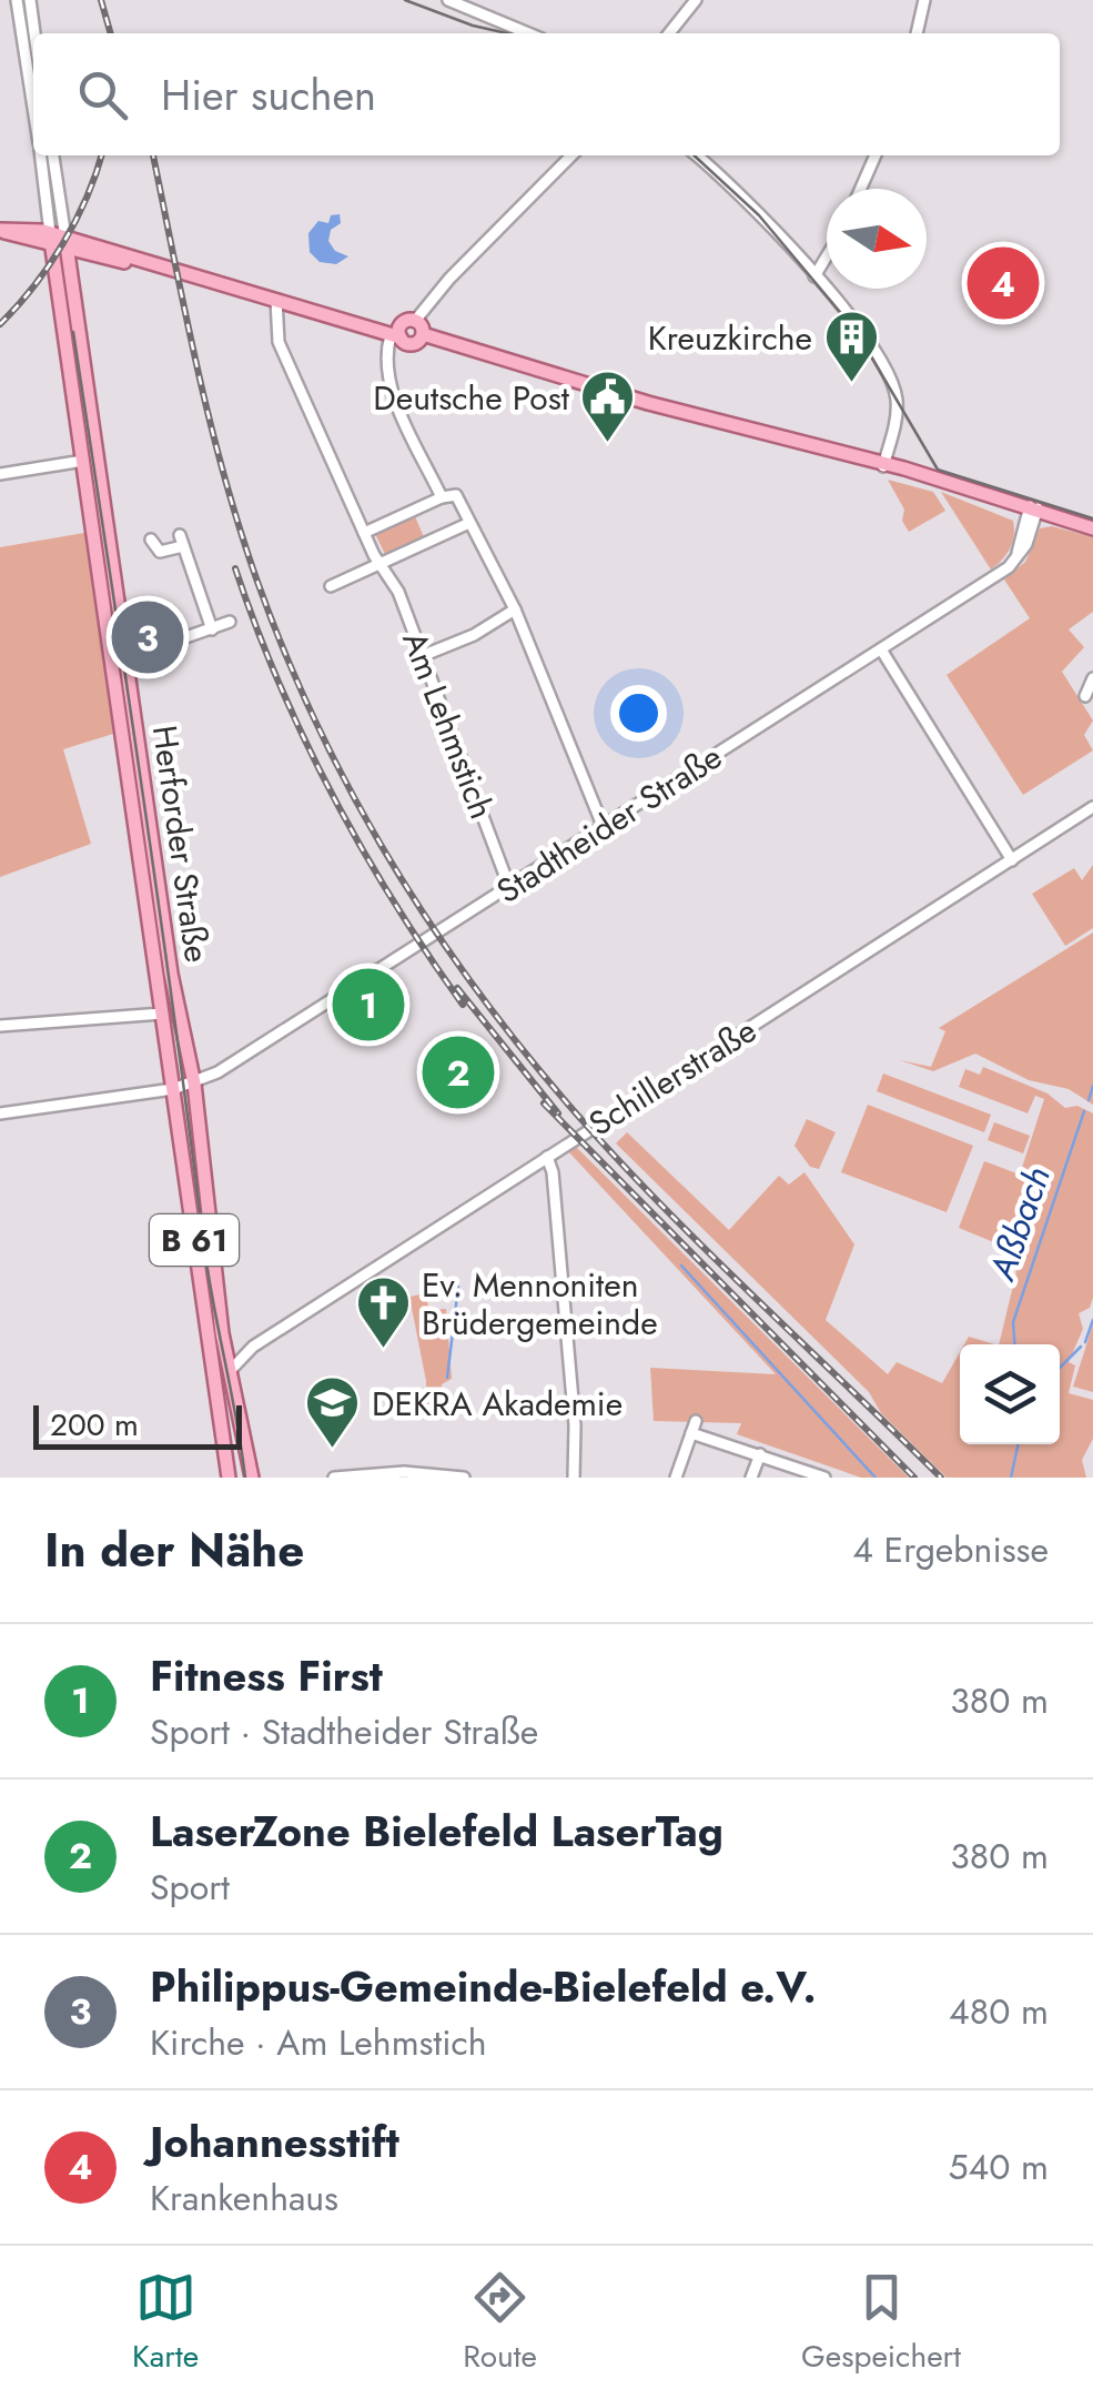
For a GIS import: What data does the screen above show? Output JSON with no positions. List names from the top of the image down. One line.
{"streets":{"main road":["Herforder Straße","B 61"],"street":["Am Lehmstich","Stadtheider Straße","Schillerstraße"]},"crossings":[["Am Lehmstich","Stadtheider Straße"],["Stadtheider Straße","Herforder Straße"],["Herforder Straße","Schillerstraße"]],"water":["Aßbach"],"places":{"building":["Kreuzkirche"],"public building":["Deutsche Post"],"church":["Ev. Mennoniten Brüdergemeinde"],"school or university":["DEKRA Akademie"]},"scale_bar":"200 m","north":"right","page":{"search":"Hier suchen","pins":["4","3","1","2"],"scale":"200 m","heading":["In der Nähe","4 Ergebnisse"],"list":[{"mark":"1","name":"Fitness First","note":"Sport · Stadtheider Straße","value":"380 m"},{"mark":"2","name":"LaserZone Bielefeld LaserTag","note":"Sport","value":"380 m"},{"mark":"3","name":"Philippus-Gemeinde-Bielefeld e.V.","note":"Kirche · Am Lehmstich","value":"480 m"},{"mark":"4","name":"Johannesstift","note":"Krankenhaus","value":"540 m"}],"nav":["Karte","Route","Gespeichert"]}}
